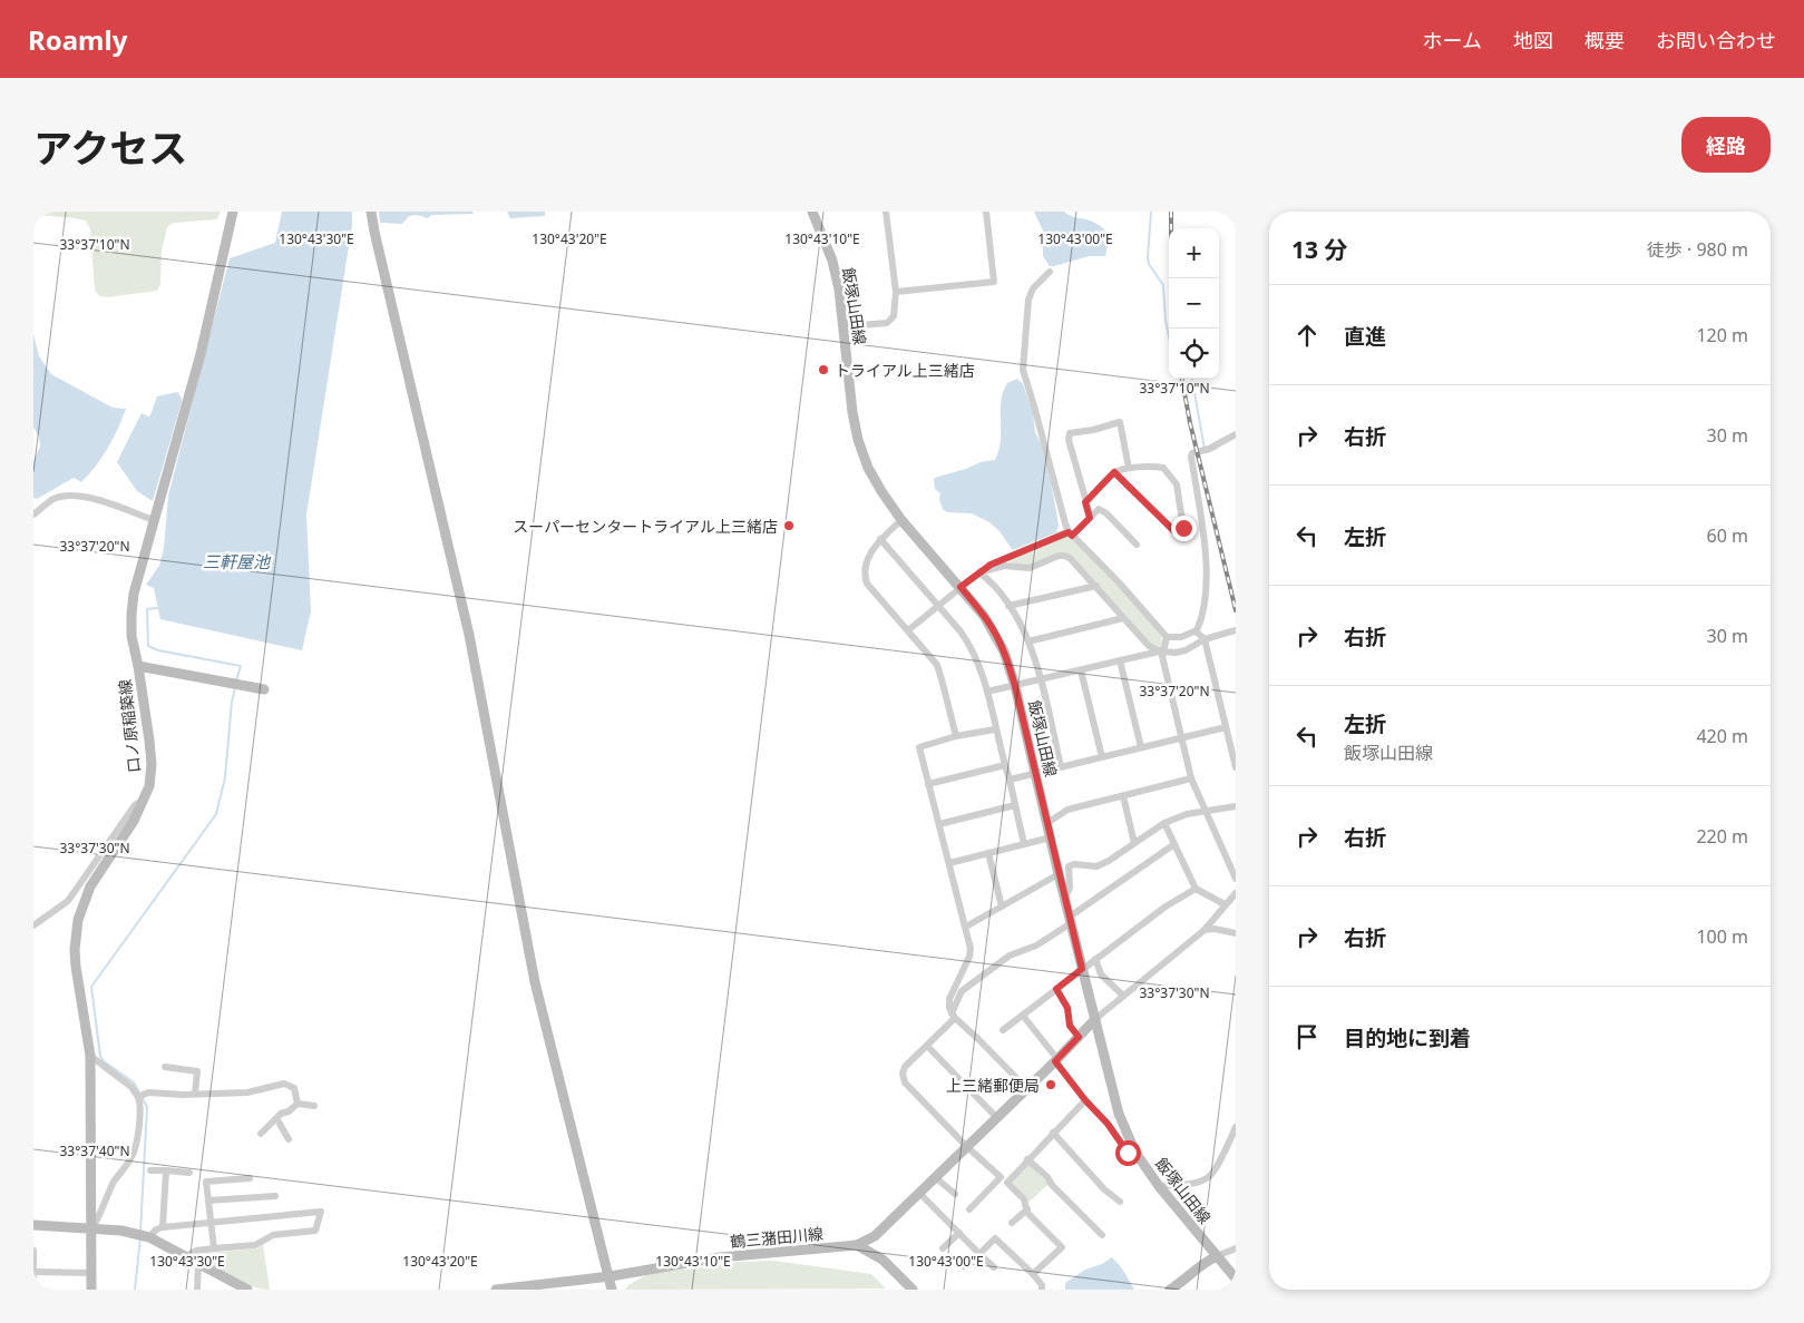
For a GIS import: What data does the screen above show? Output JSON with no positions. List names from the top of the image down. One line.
{"streets":{"main road":["飯塚山田線","口ノ原稲築線","鶴三潴田川線"]},"water":["三軒屋池"],"places":["トライアル上三緒店","スーパーセンタートライアル上三緒店","上三緒郵便局"],"page":{"header":"Roamly","nav":["ホーム","地図","概要","お問い合わせ"],"title":"アクセス","buttons":"経路","heading":["13 分","徒歩 · 980 m"],"map_buttons":["+","−"],"list":[["直進","120 m"],["右折","30 m"],["左折","60 m"],["右折","30 m"],["左折","飯塚山田線","420 m"],["右折","220 m"],["右折","100 m"],"目的地に到着"]},"coordinates":["130°43'30\"E","130°43'20\"E","130°43'10\"E","130°43'00\"E","33°37'10\"N","33°37'20\"N","33°37'30\"N","33°37'40\"N"]}
